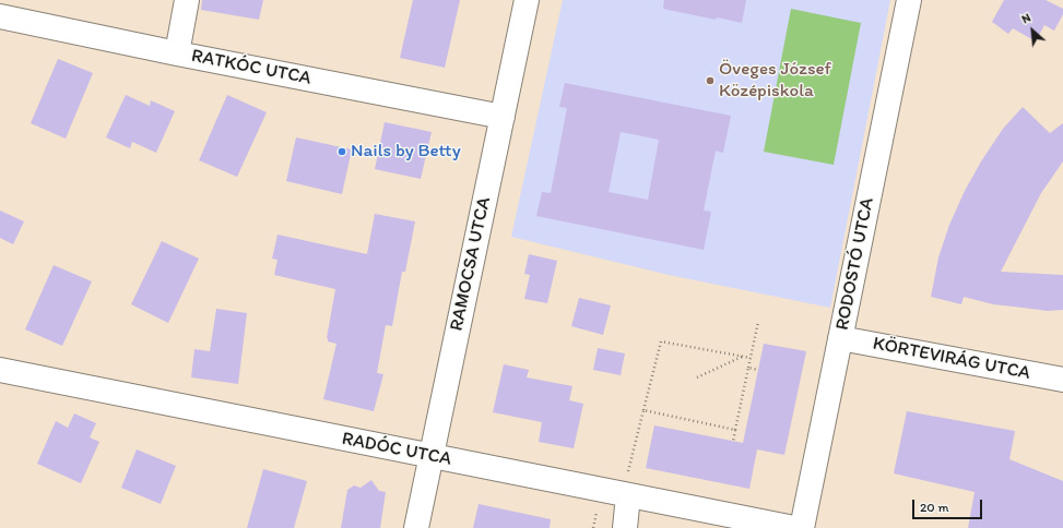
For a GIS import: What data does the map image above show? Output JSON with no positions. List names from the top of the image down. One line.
{"streets":{"street":["RATKÓC UTCA","RAMOCSA UTCA","RODOSTÓ UTCA","KÖRTEVIRÁG UTCA","RADÓC UTCA"]},"crossings":[["RATKÓC UTCA","RAMOCSA UTCA"],["RAMOCSA UTCA","RADÓC UTCA"],["RODOSTÓ UTCA","KÖRTEVIRÁG UTCA"]],"places":["Öveges József Középiskola","Nails by Betty"],"scale_bar":"20 m","north":"top left"}
